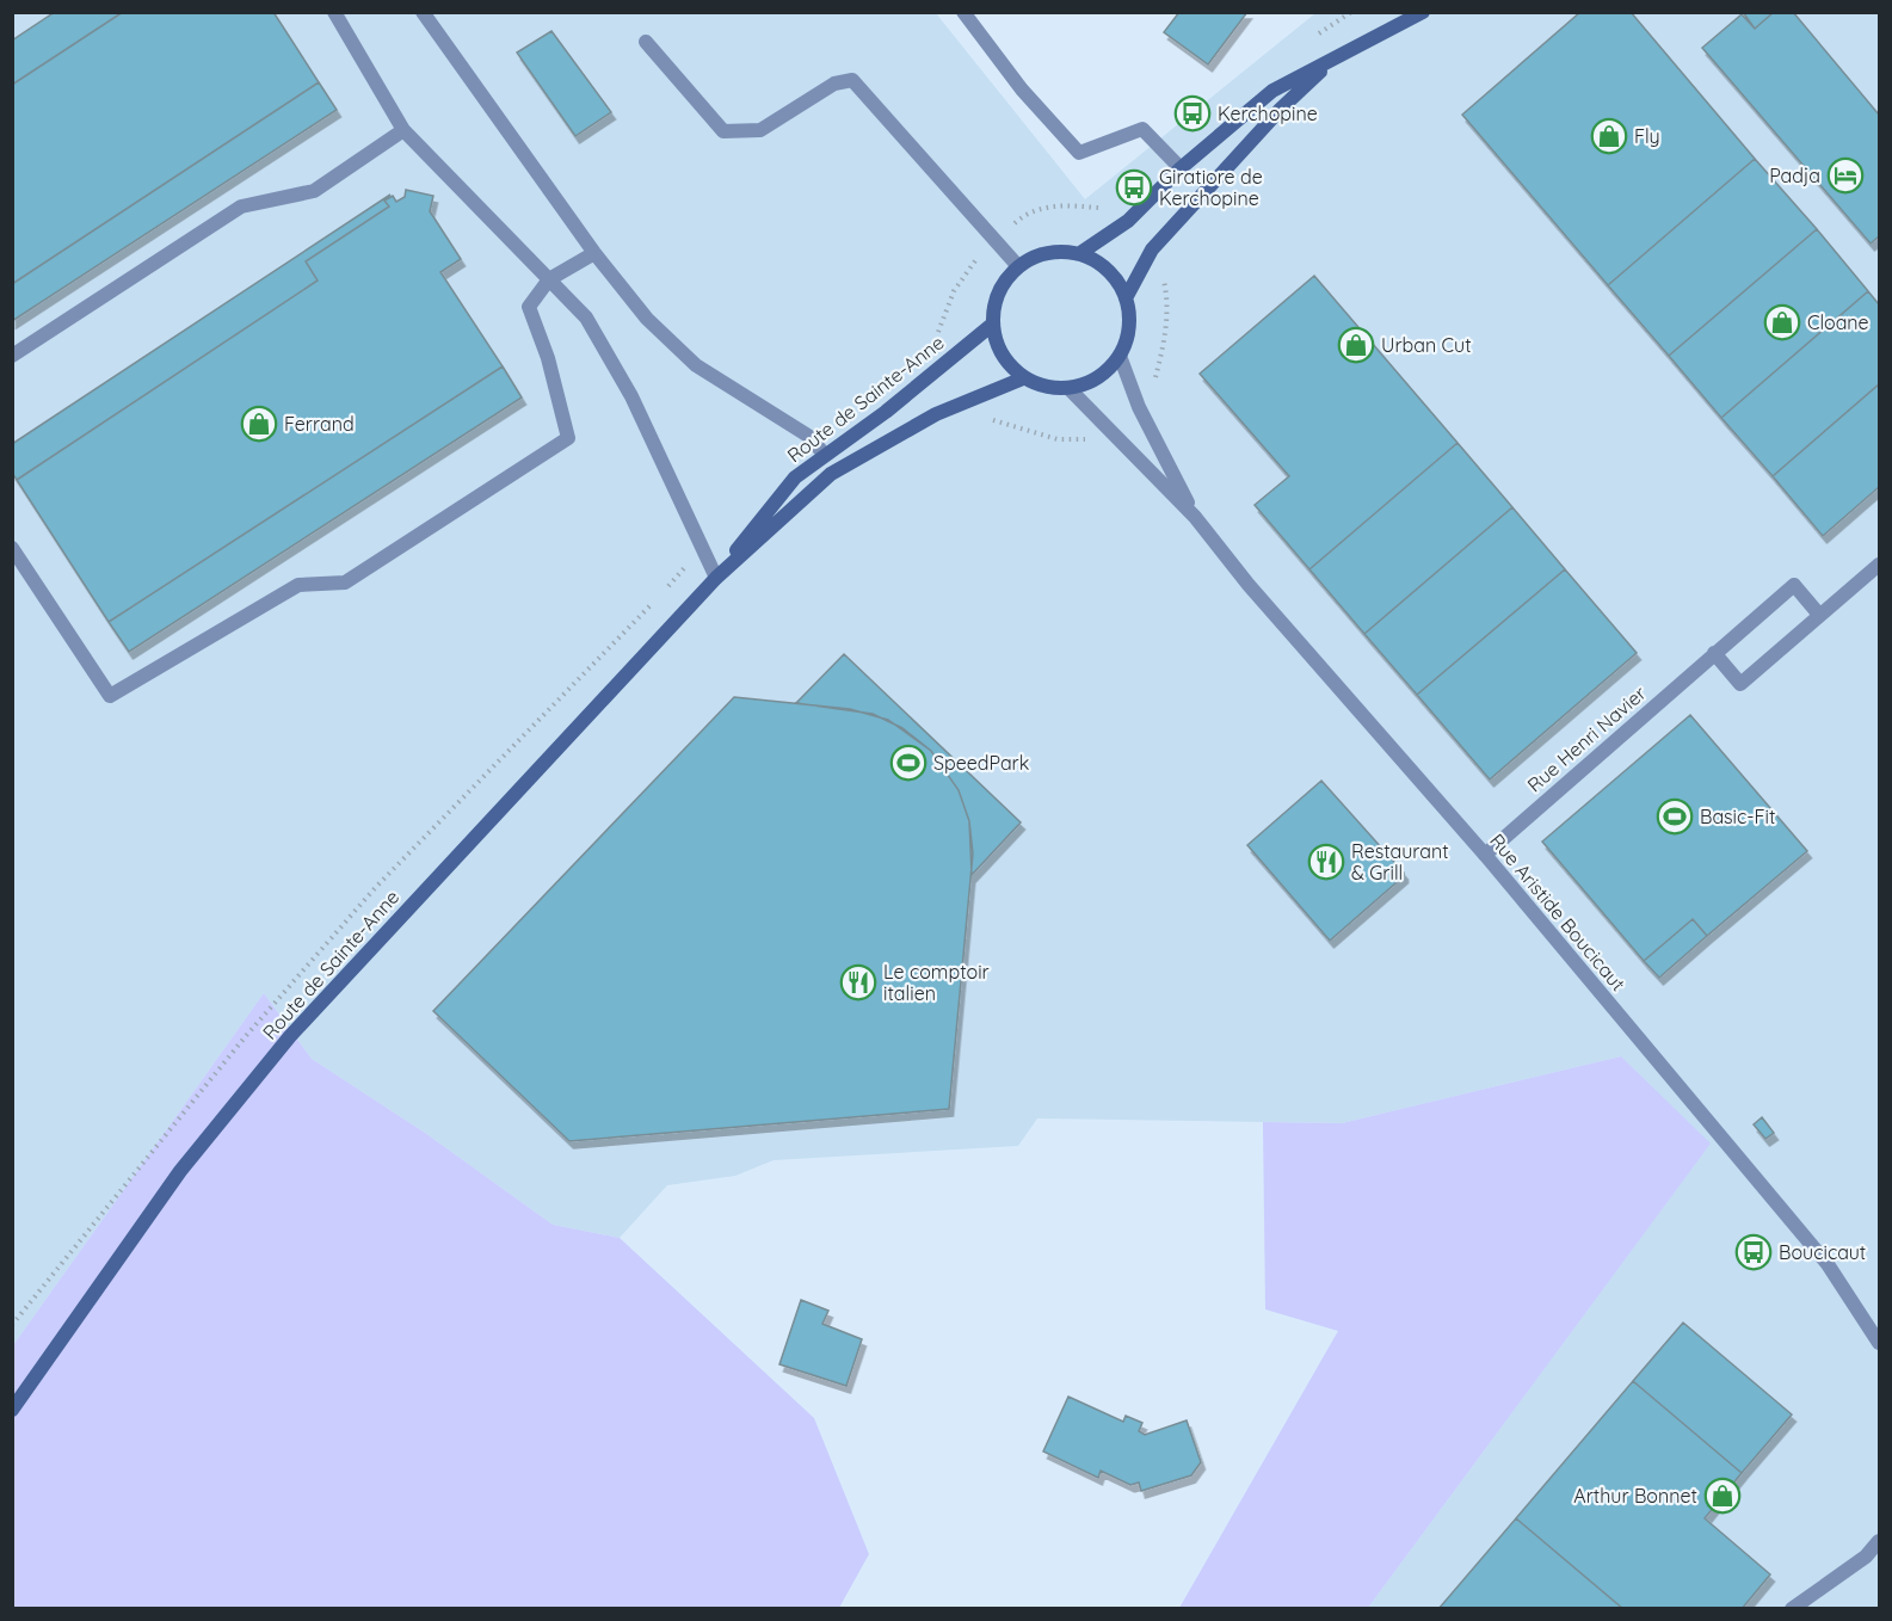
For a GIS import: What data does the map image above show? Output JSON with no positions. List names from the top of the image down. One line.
{"streets":{"main road":["Route de Sainte-Anne"],"street":["Rue Henri Navier","Rue Aristide Boucicaut"]},"crossings":[["Route de Sainte-Anne","Rue Aristide Boucicaut"],["Rue Henri Navier","Rue Aristide Boucicaut"]],"places":{"bus stop":["Kerchopine","Giratiore de Kerchopine","Boucicaut"],"shop":["Fly","Cloane","Urban Cut","Ferrand","Arthur Bonnet"],"hotel":["Padja"],"sports":["SpeedPark","Basic-Fit"],"restaurant":["Restaurant & Grill","Le comptoir italien"]}}
